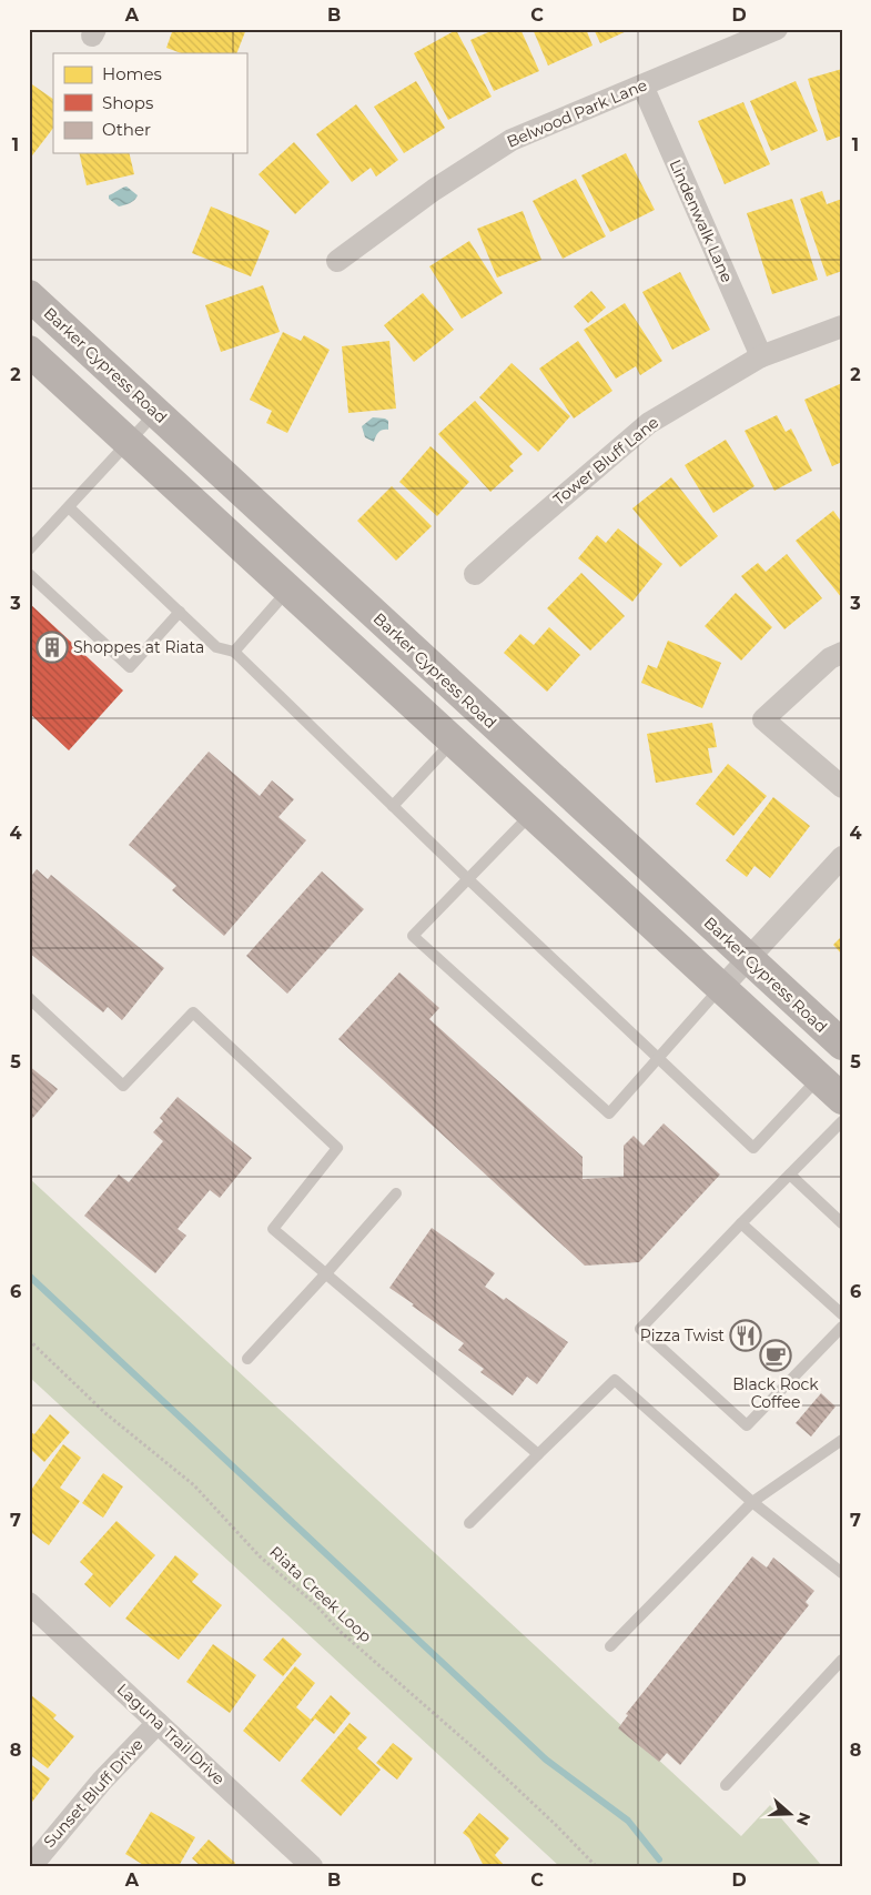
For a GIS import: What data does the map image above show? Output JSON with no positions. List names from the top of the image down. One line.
{"streets":{"main road":["Barker Cypress Road"],"street":["Belwood Park Lane","Lindenwalk Lane","Tower Bluff Lane","Laguna Trail Drive","Sunset Bluff Drive"],"path":["Riata Creek Loop"]},"crossings":[["Belwood Park Lane","Lindenwalk Lane"],["Lindenwalk Lane","Tower Bluff Lane"],["Laguna Trail Drive","Sunset Bluff Drive"]],"places":{"building":["Shoppes at Riata"],"restaurant":["Pizza Twist"],"cafe":["Black Rock Coffee"]},"legend":["Homes","Shops","Other"],"north":"right","grid":{"columns":["A","B","C","D"],"rows":["1","2","3","4","5","6","7","8"]}}
